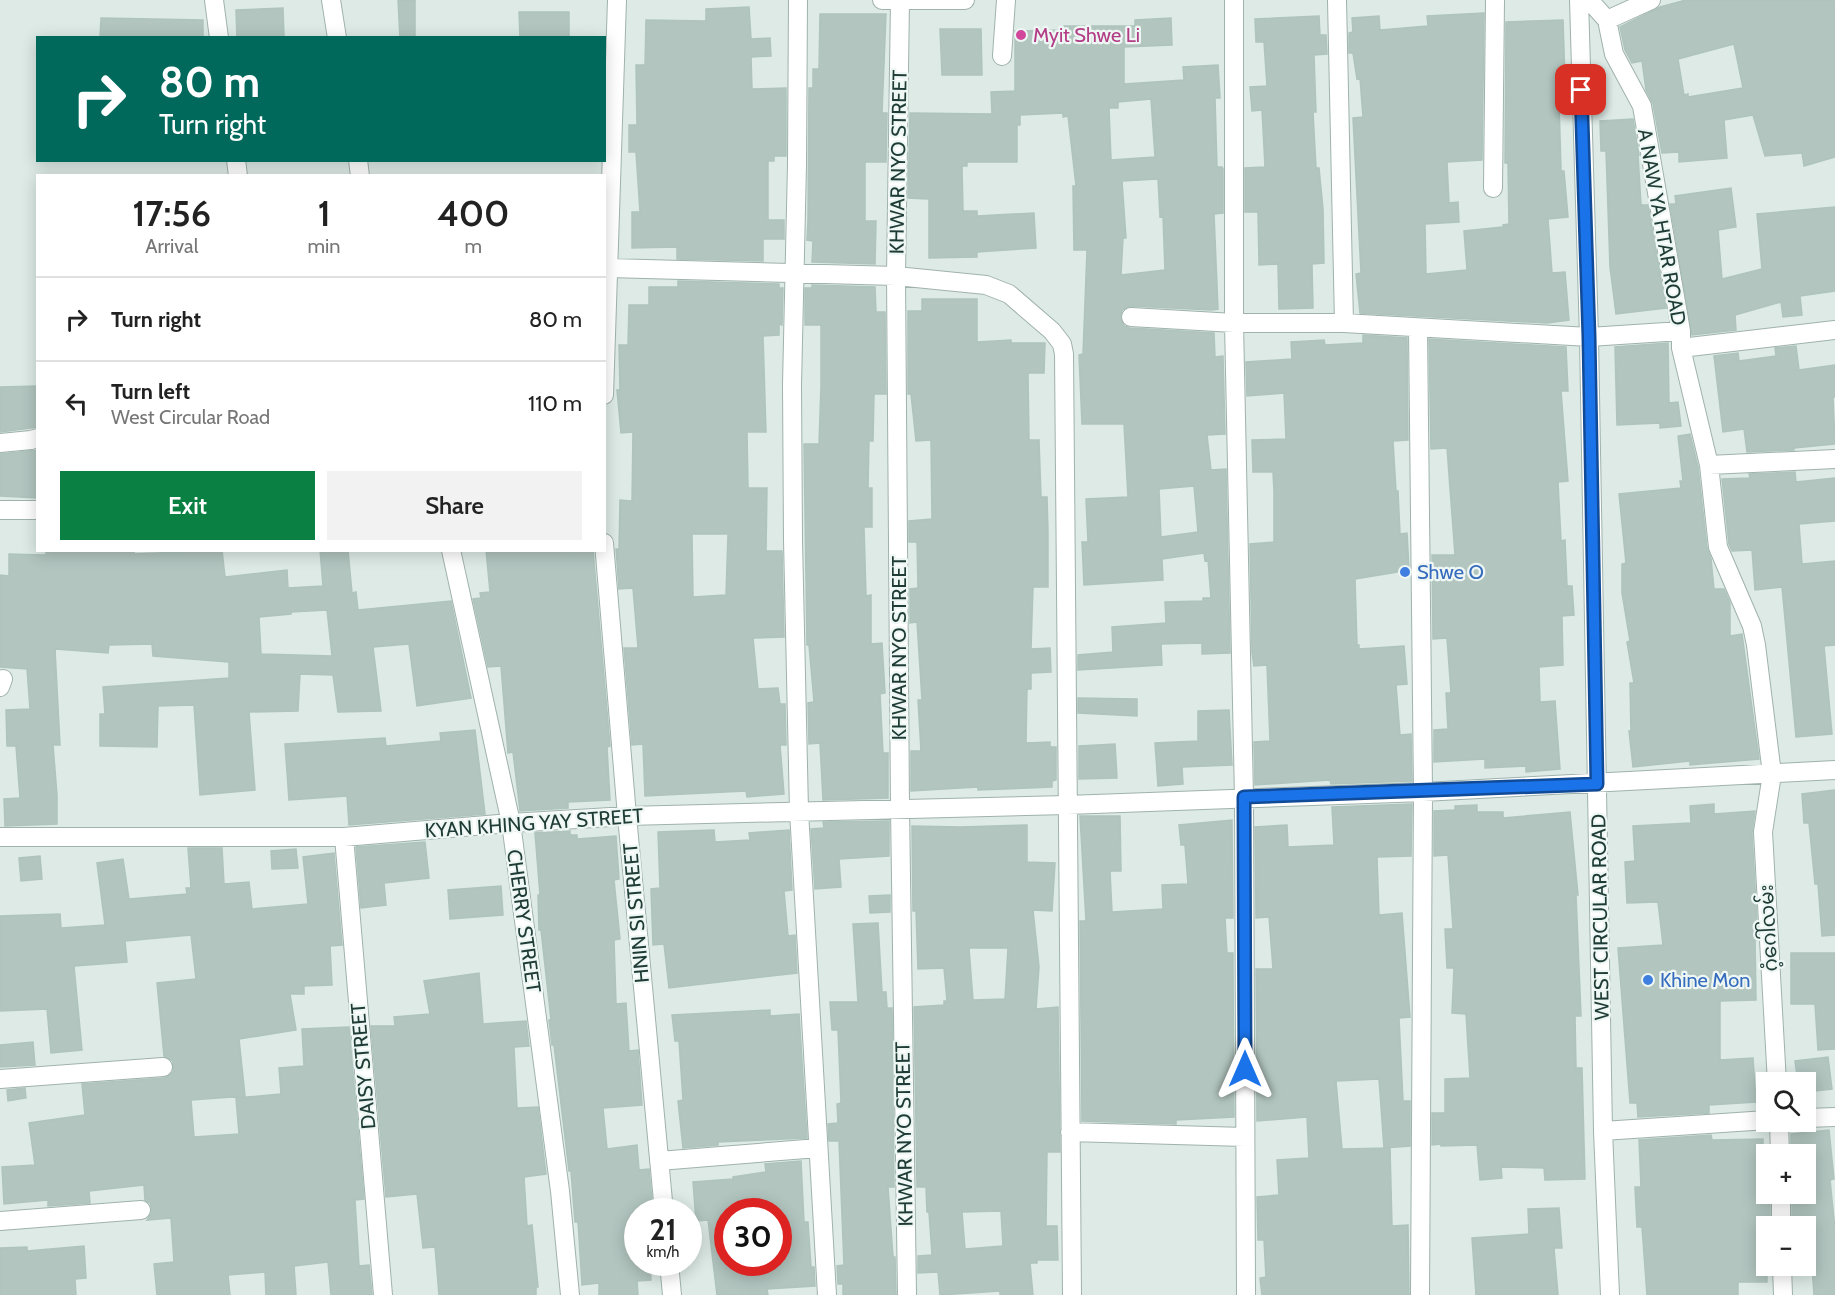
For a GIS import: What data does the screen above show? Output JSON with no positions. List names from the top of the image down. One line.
{"streets":{"street":["KHWAR NYO STREET","A NAW YA HTAR ROAD","KYAN KHING YAY STREET","HNIN SI STREET","WEST CIRCULAR ROAD","CHERRY STREET","ဂံ့ဂေါ်လမ်း","DAISY STREET"]},"crossings":[["KHWAR NYO STREET","KYAN KHING YAY STREET"],["A NAW YA HTAR ROAD","KYAN KHING YAY STREET"],["A NAW YA HTAR ROAD","ဂံ့ဂေါ်လမ်း"],["KYAN KHING YAY STREET","HNIN SI STREET"],["KYAN KHING YAY STREET","WEST CIRCULAR ROAD"],["KYAN KHING YAY STREET","CHERRY STREET"],["KYAN KHING YAY STREET","ဂံ့ဂေါ်လမ်း"],["KYAN KHING YAY STREET","DAISY STREET"]],"places":["Myit Shwe Li","Shwe O","Khine Mon"],"page":{"turn":["80 m","Turn right"],"eta":["17:56","Arrival","1","min","400","m"],"list":[{"name":"Turn right","value":"80 m"},{"name":"Turn left","note":"West Circular Road","value":"110 m"}],"buttons":["Exit","Share"],"map_buttons":["+","−"],"speed":"21 km/h","limit":"30"}}
